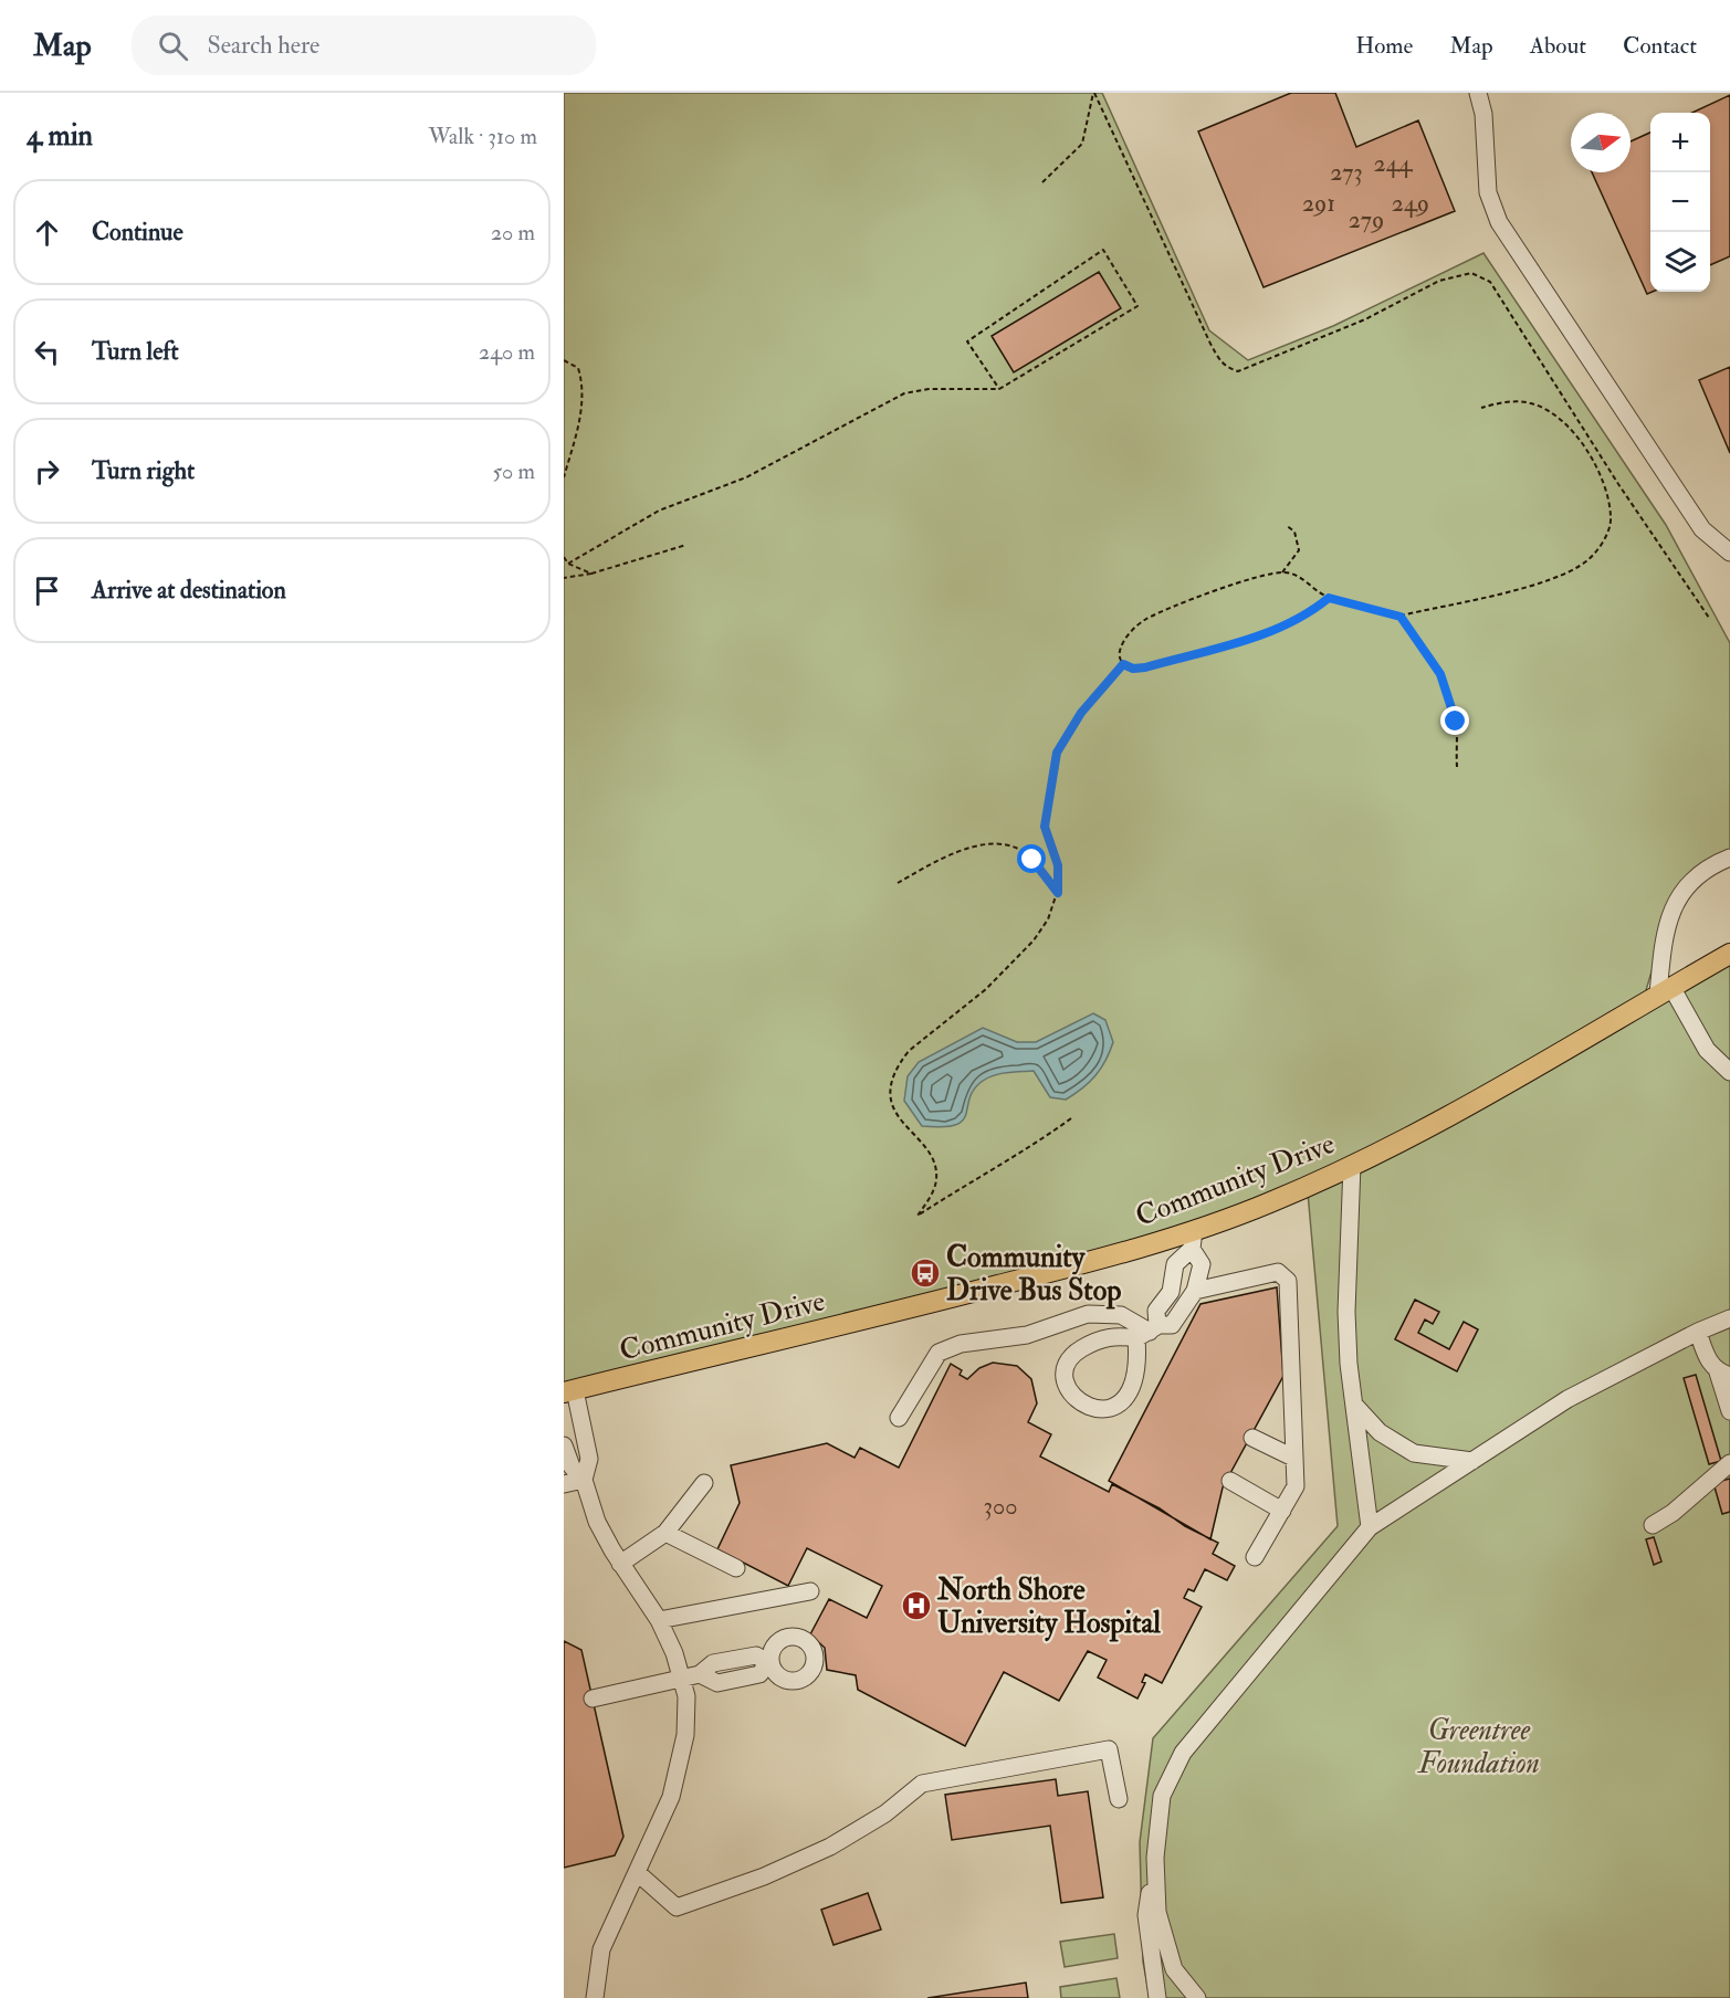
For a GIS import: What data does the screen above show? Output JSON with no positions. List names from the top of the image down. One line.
{"streets":{"main road":["Community Drive"]},"parks":["Greentree Foundation"],"places":{"bus stop":["Community Drive Bus Stop"],"hospital":["North Shore University Hospital"]},"house_numbers":["244","273","291","249","279","300"],"north":"right","page":{"header":"Map","search":"Search here","nav":["Home","Map","About","Contact"],"heading":["4 min","Walk · 310 m"],"map_buttons":["+","−"],"list":[["Continue","20 m"],["Turn left","240 m"],["Turn right","50 m"],"Arrive at destination"]}}
